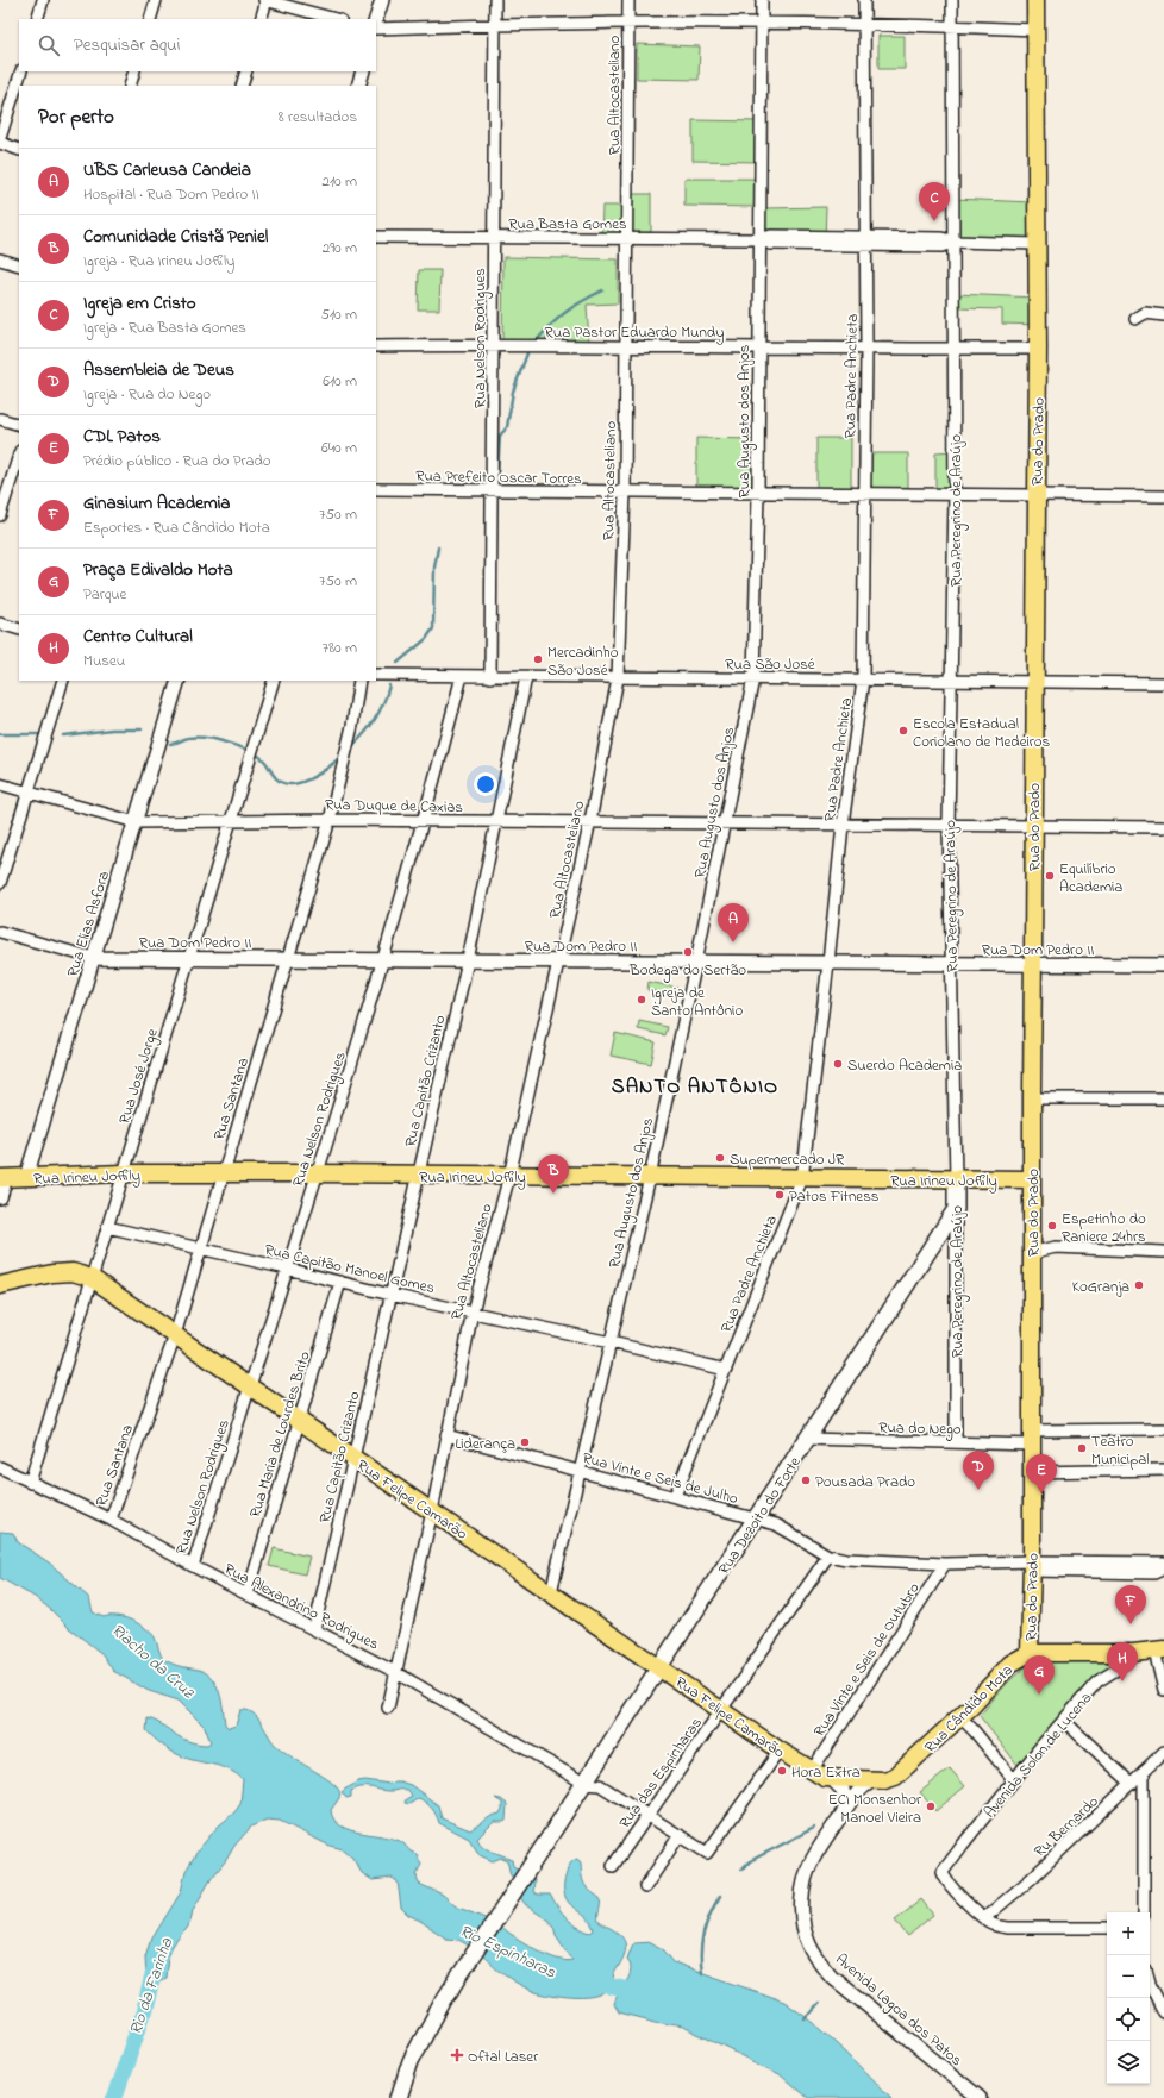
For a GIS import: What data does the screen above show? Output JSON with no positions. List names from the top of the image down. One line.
{"streets":{"main road":["Rua do Prado","Rua Peregrino de Araújo","Rua Irineu Joffily","Rua Felipe Camarão","Rua Dezoito do Forte","Rua Cândido Mota"],"street":["Rua Altocasteliano","Rua Basta Gomes","Rua Pastor Eduardo Mundy","Rua Nelson Rodrigues","Rua Padre Anchieta","Rua Augusto dos Anjos","Rua Prefeito Oscar Torres","Rua São José","Rua Duque de Caxias","Rua Elias Asfora","Rua Dom Pedro II","Rua José Jorge","Rua Capitão Crizanto","Rua Santana","Rua Capitão Manoel Gomes","Rua do Nego","Rua Maria de Lourdes Brito","Rua Vinte e Seis de Julho","Rua Alexandrino Rodrigues","Rua Vinte e Seis de Outubro","Avenida Solon de Lucena","Rua das Espinharas","Ru Bernardo","Avenida Lagoa dos Patos"]},"crossings":[["Rua Altocasteliano","Rua Basta Gomes"],["Rua Altocasteliano","Rua Pastor Eduardo Mundy"],["Rua Altocasteliano","Rua Prefeito Oscar Torres"],["Rua Altocasteliano","Rua São José"],["Rua Altocasteliano","Rua Duque de Caxias"],["Rua Altocasteliano","Rua Dom Pedro II"],["Rua Altocasteliano","Rua Irineu Joffily"],["Rua Altocasteliano","Rua Capitão Manoel Gomes"],["Rua Altocasteliano","Rua Vinte e Seis de Julho"],["Rua Altocasteliano","Rua Felipe Camarão"],["Rua Altocasteliano","Rua Alexandrino Rodrigues"],["Rua Basta Gomes","Rua Nelson Rodrigues"],["Rua Basta Gomes","Rua Padre Anchieta"],["Rua Basta Gomes","Rua Augusto dos Anjos"],["Rua Basta Gomes","Rua do Prado"],["Rua Basta Gomes","Rua Peregrino de Araújo"],["Rua Pastor Eduardo Mundy","Rua Nelson Rodrigues"],["Rua Pastor Eduardo Mundy","Rua Padre Anchieta"],["Rua Pastor Eduardo Mundy","Rua Augusto dos Anjos"],["Rua Pastor Eduardo Mundy","Rua do Prado"],["Rua Pastor Eduardo Mundy","Rua Peregrino de Araújo"],["Rua Nelson Rodrigues","Rua Prefeito Oscar Torres"],["Rua Nelson Rodrigues","Rua São José"],["Rua Nelson Rodrigues","Rua Duque de Caxias"],["Rua Nelson Rodrigues","Rua Dom Pedro II"],["Rua Nelson Rodrigues","Rua Irineu Joffily"],["Rua Nelson Rodrigues","Rua Capitão Manoel Gomes"],["Rua Nelson Rodrigues","Rua Felipe Camarão"],["Rua Nelson Rodrigues","Rua Alexandrino Rodrigues"],["Rua Padre Anchieta","Rua Prefeito Oscar Torres"],["Rua Padre Anchieta","Rua São José"],["Rua Padre Anchieta","Rua Duque de Caxias"],["Rua Padre Anchieta","Rua Dom Pedro II"],["Rua Padre Anchieta","Rua Irineu Joffily"],["Rua Padre Anchieta","Rua Capitão Manoel Gomes"],["Rua Padre Anchieta","Rua Vinte e Seis de Julho"],["Rua Augusto dos Anjos","Rua Prefeito Oscar Torres"],["Rua Augusto dos Anjos","Rua São José"],["Rua Augusto dos Anjos","Rua Duque de Caxias"],["Rua Augusto dos Anjos","Rua Dom Pedro II"],["Rua Augusto dos Anjos","Rua Irineu Joffily"],["Rua Augusto dos Anjos","Rua Capitão Manoel Gomes"],["Rua Augusto dos Anjos","Rua Vinte e Seis de Julho"],["Rua Augusto dos Anjos","Rua Felipe Camarão"],["Rua do Prado","Rua Prefeito Oscar Torres"],["Rua do Prado","Rua São José"],["Rua do Prado","Rua Duque de Caxias"],["Rua do Prado","Rua Dom Pedro II"],["Rua do Prado","Rua Irineu Joffily"],["Rua do Prado","Rua do Nego"],["Rua do Prado","Rua Vinte e Seis de Julho"],["Rua do Prado","Rua Cândido Mota"],["Rua Prefeito Oscar Torres","Rua Peregrino de Araújo"],["Rua Peregrino de Araújo","Rua São José"],["Rua Peregrino de Araújo","Rua Duque de Caxias"],["Rua Peregrino de Araújo","Rua Dom Pedro II"],["Rua Peregrino de Araújo","Rua Irineu Joffily"],["Rua Peregrino de Araújo","Rua do Nego"],["Rua Peregrino de Araújo","Rua Dezoito do Forte"],["Rua São José","Rua Capitão Crizanto"],["Rua Duque de Caxias","Rua Elias Asfora"],["Rua Duque de Caxias","Rua José Jorge"],["Rua Duque de Caxias","Rua Capitão Crizanto"],["Rua Duque de Caxias","Rua Santana"],["Rua Elias Asfora","Rua Dom Pedro II"],["Rua Elias Asfora","Rua Irineu Joffily"],["Rua Dom Pedro II","Rua José Jorge"],["Rua Dom Pedro II","Rua Capitão Crizanto"],["Rua Dom Pedro II","Rua Santana"],["Rua José Jorge","Rua Irineu Joffily"],["Rua José Jorge","Rua Capitão Manoel Gomes"],["Rua José Jorge","Rua Felipe Camarão"],["Rua José Jorge","Rua Alexandrino Rodrigues"],["Rua Capitão Crizanto","Rua Irineu Joffily"],["Rua Capitão Crizanto","Rua Capitão Manoel Gomes"],["Rua Capitão Crizanto","Rua Felipe Camarão"],["Rua Capitão Crizanto","Rua Alexandrino Rodrigues"],["Rua Santana","Rua Irineu Joffily"],["Rua Santana","Rua Capitão Manoel Gomes"],["Rua Santana","Rua Felipe Camarão"],["Rua Santana","Rua Alexandrino Rodrigues"],["Rua Capitão Manoel Gomes","Rua Maria de Lourdes Brito"],["Rua do Nego","Rua Dezoito do Forte"],["Rua Maria de Lourdes Brito","Rua Felipe Camarão"],["Rua Maria de Lourdes Brito","Rua Alexandrino Rodrigues"],["Rua Vinte e Seis de Julho","Rua Dezoito do Forte"],["Rua Vinte e Seis de Julho","Rua Vinte e Seis de Outubro"],["Rua Vinte e Seis de Julho","Rua das Espinharas"],["Rua Felipe Camarão","Rua Dezoito do Forte"],["Rua Felipe Camarão","Rua Alexandrino Rodrigues"],["Rua Felipe Camarão","Rua Vinte e Seis de Outubro"],["Rua Felipe Camarão","Rua Cândido Mota"],["Rua Felipe Camarão","Rua das Espinharas"],["Rua Dezoito do Forte","Rua Alexandrino Rodrigues"],["Rua Alexandrino Rodrigues","Rua das Espinharas"],["Rua Vinte e Seis de Outubro","Rua Cândido Mota"],["Rua Cândido Mota","Avenida Lagoa dos Patos"],["Avenida Solon de Lucena","Ru Bernardo"]],"districts":["SANTO ANTÔNIO"],"water":["Riacho da Cruz","Rio Espinharas","Rio da Farinha"],"places":{"other":["Mercadinho São José","Escola Estadual Coriolano de Medeiros","Equilíbrio Academia","Bodega do Sertão","Igreja de Santo Antônio","Suerdo Academia","Supermercado JR","Patos Fitness","Espetinho do Raniere 24hrs","KoGranja","Liderança","Teatro Municipal","Pousada Prado","Hora Extra","ECI Monsenhor Manoel Vieira"],"health":["Oftal Laser"]},"page":{"search":"Pesquisar aqui","heading":["Por perto","8 resultados"],"list":[{"mark":"A","name":"UBS Carleusa Candeia","note":"Hospital · Rua Dom Pedro II","value":"210 m"},{"mark":"B","name":"Comunidade Cristã Peniel","note":"Igreja · Rua Irineu Joffily","value":"290 m"},{"mark":"C","name":"Igreja em Cristo","note":"Igreja · Rua Basta Gomes","value":"510 m"},{"mark":"D","name":"Assembleia de Deus","note":"Igreja · Rua do Nego","value":"610 m"},{"mark":"E","name":"CDL Patos","note":"Prédio público · Rua do Prado","value":"640 m"},{"mark":"F","name":"Ginasium Academia","note":"Esportes · Rua Cândido Mota","value":"750 m"},{"mark":"G","name":"Praça Edivaldo Mota","note":"Parque","value":"750 m"},{"mark":"H","name":"Centro Cultural","note":"Museu","value":"780 m"}],"pins":["C","A","B","D","E","F","H","G"],"map_buttons":["+","−"]}}
